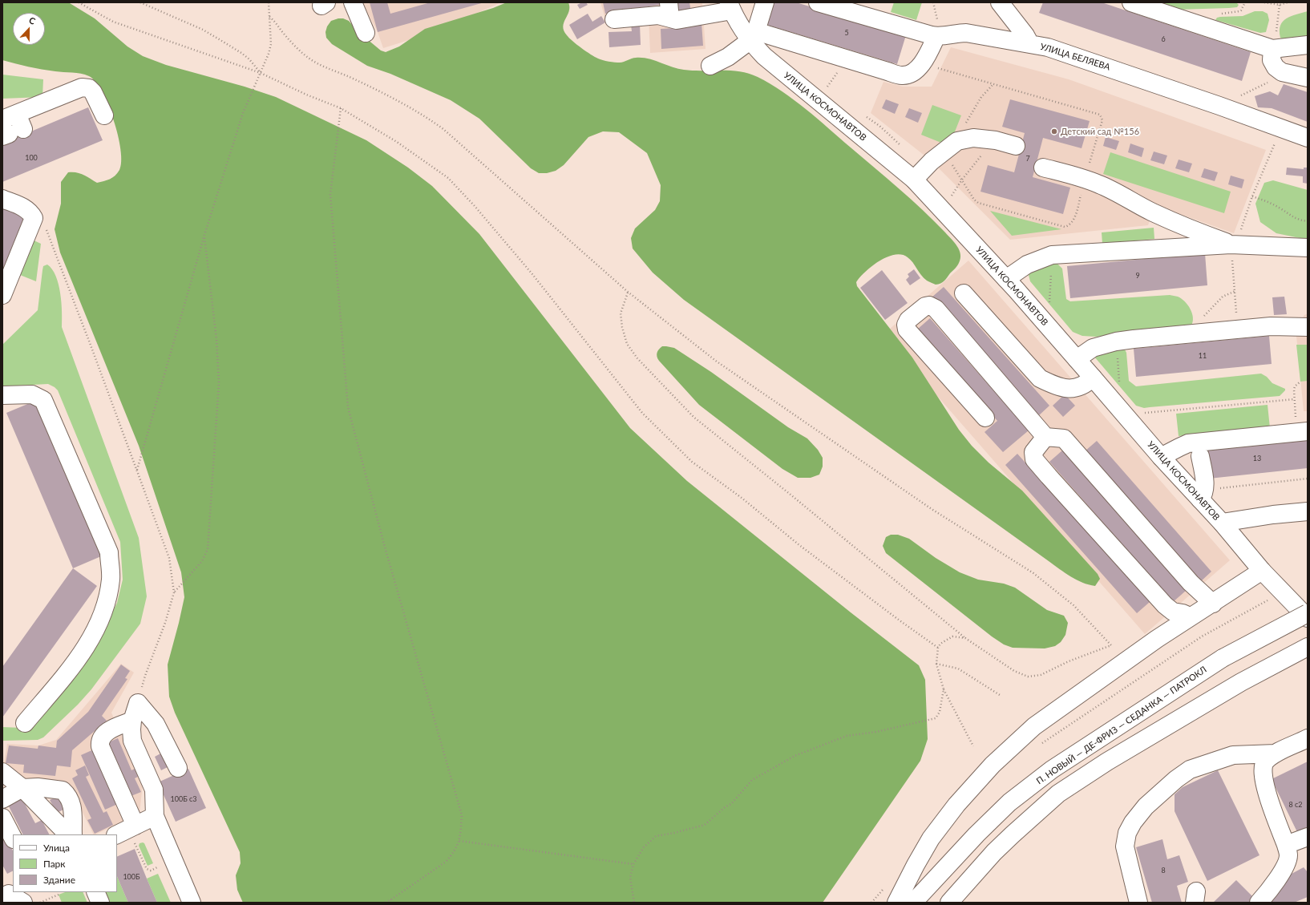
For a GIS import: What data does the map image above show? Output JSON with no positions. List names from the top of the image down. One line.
{"streets":{"main road":["УЛИЦА БЕЛЯЕВА","УЛИЦА КОСМОНАВТОВ","П. НОВЫЙ — ДЕ-ФРИЗ — СЕДАНКА — ПАТРОКЛ"]},"places":["Детский сад №156"],"house_numbers":["5","6","100","7","9","11","13","100Б с3","8 с2","8","100Б"],"legend":["Улица","Парк","Здание"],"north":"top"}
